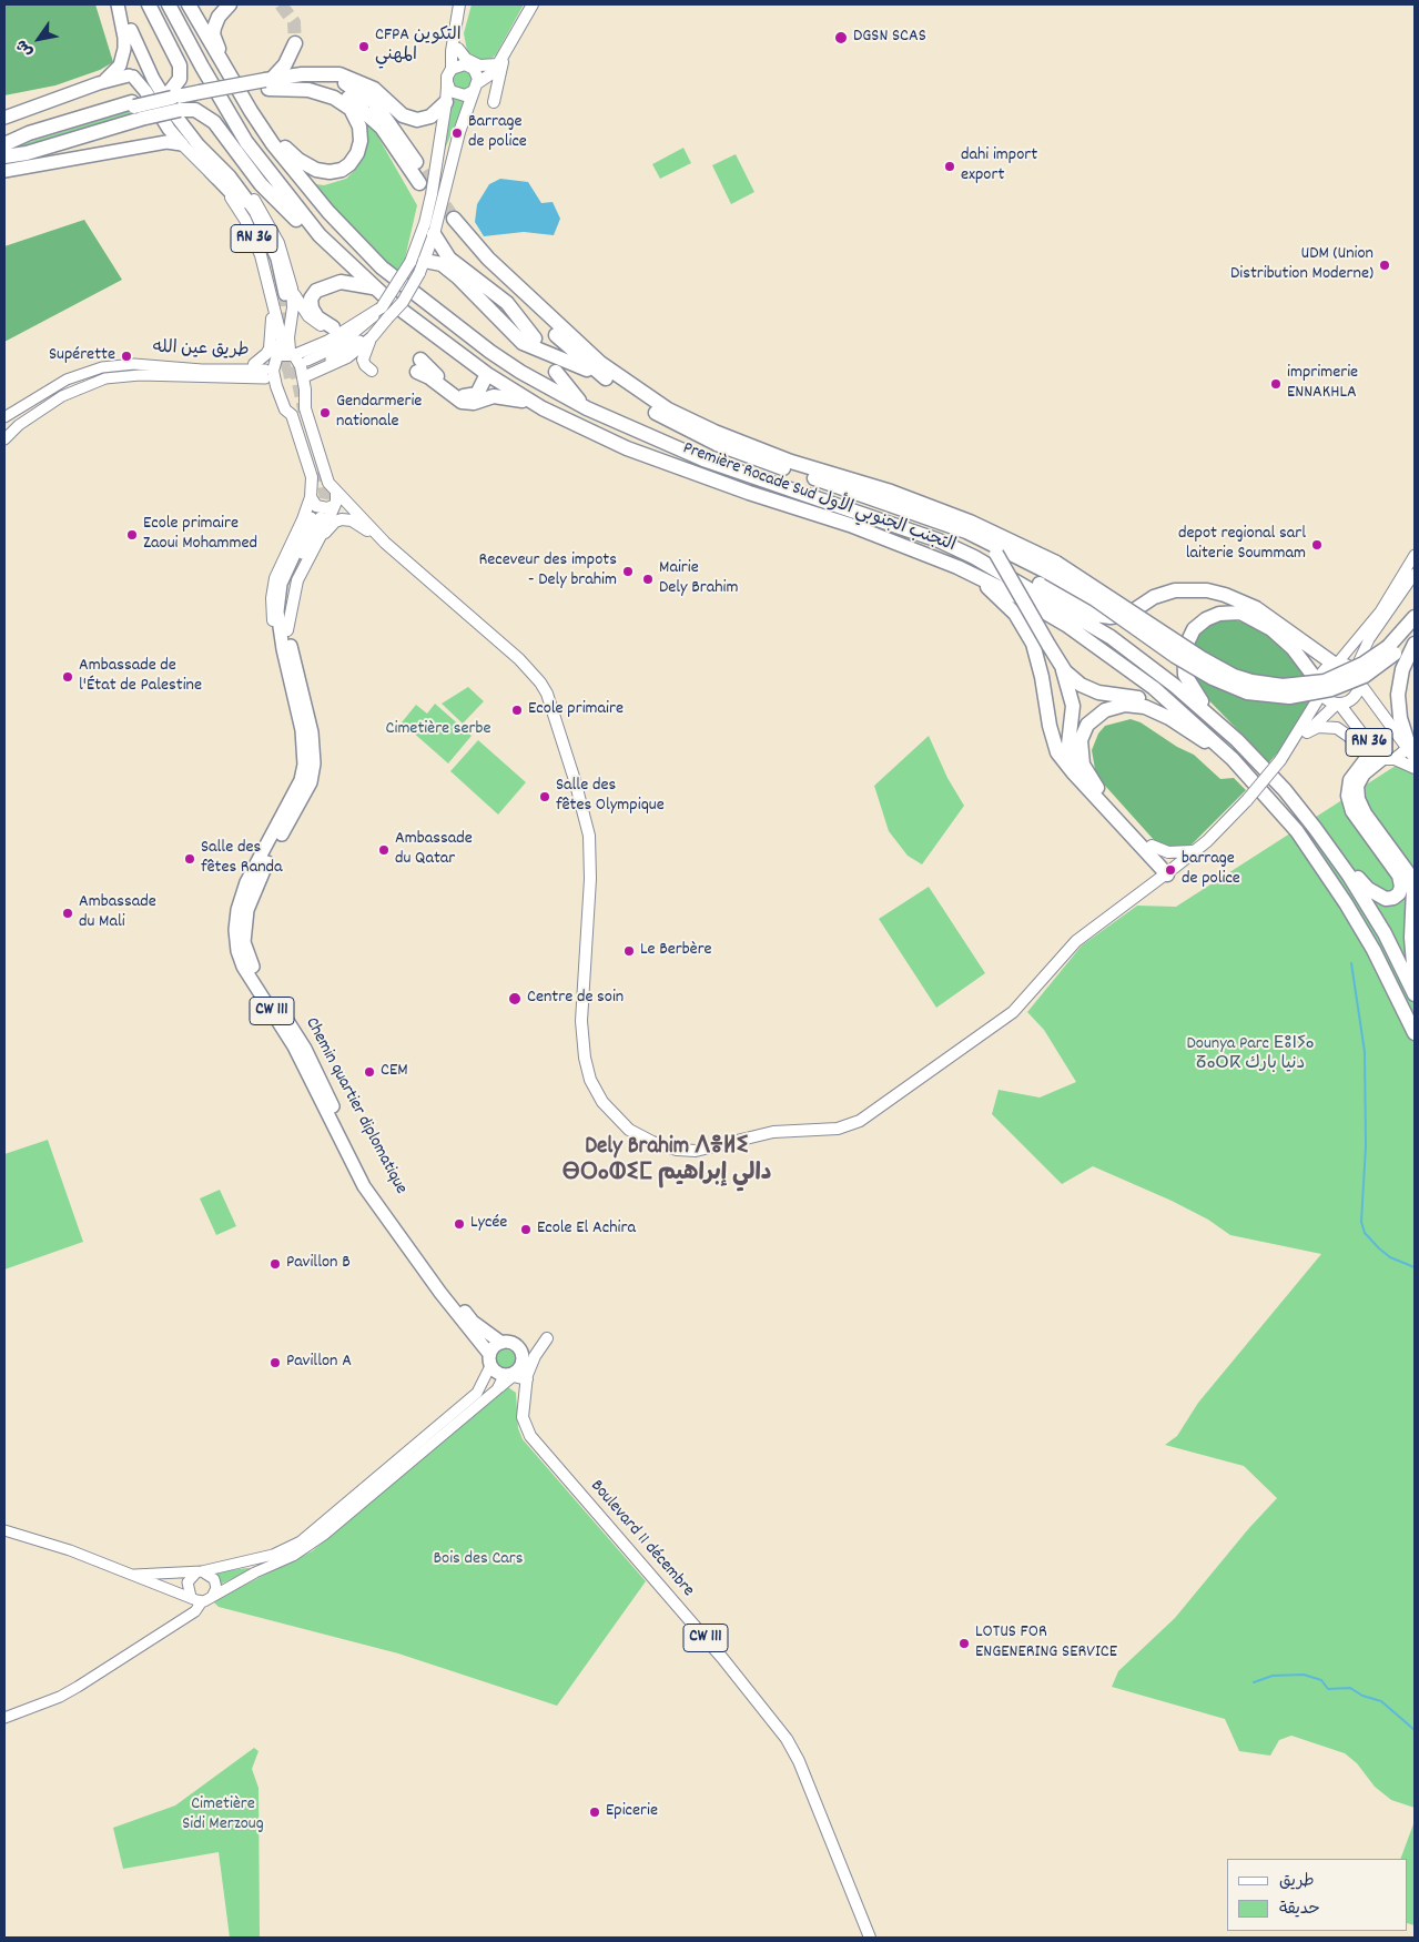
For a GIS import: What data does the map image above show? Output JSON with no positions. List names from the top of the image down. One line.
{"streets":{"highway":["Première Rocade Sud التجنب الجنوبي الأول","CW 111","Chemin quartier diplomatique"],"main road":["RN 36","طريق عين الله","Boulevard 11 décembre"]},"crossings":[["CW 111","Chemin quartier diplomatique"],["CW 111","Boulevard 11 décembre"],["Chemin quartier diplomatique","Boulevard 11 décembre"]],"districts":["Dely Brahim ⴷⴻⵍⵉ ⴱⵔⴰⵀⵉⵎ دالي إبراهيم"],"parks":["Cimetière serbe","Dounya Parc ⴹⵓⵏⵢⴰ ⵒⴰⵔⴽ دنيا بارك","Bois des Cars","Cimetière Sidi Merzoug"],"places":["DGSN SCAS","CFPA التكوين المهني","Barrage de police","dahi import export","UDM (Union Distribution Moderne)","Supérette","imprimerie ENNAKHLA","Gendarmerie nationale","Ecole primaire Zaoui Mohammed","depot regional sarl laiterie Soummam","Receveur des impots - Dely brahim","Mairie Dely Brahim","Ambassade de l'État de Palestine","Ecole primaire","Salle des fêtes Olympique","Ambassade du Qatar","Salle des fêtes Randa","barrage de police","Ambassade du Mali","Le Berbère","Centre de soin","CEM","Lycée","Ecole El Achira","Pavillon B","Pavillon A","LOTUS FOR ENGENERING SERVICE","Epicerie"],"legend":["طريق","حديقة"],"north":"bottom left"}
